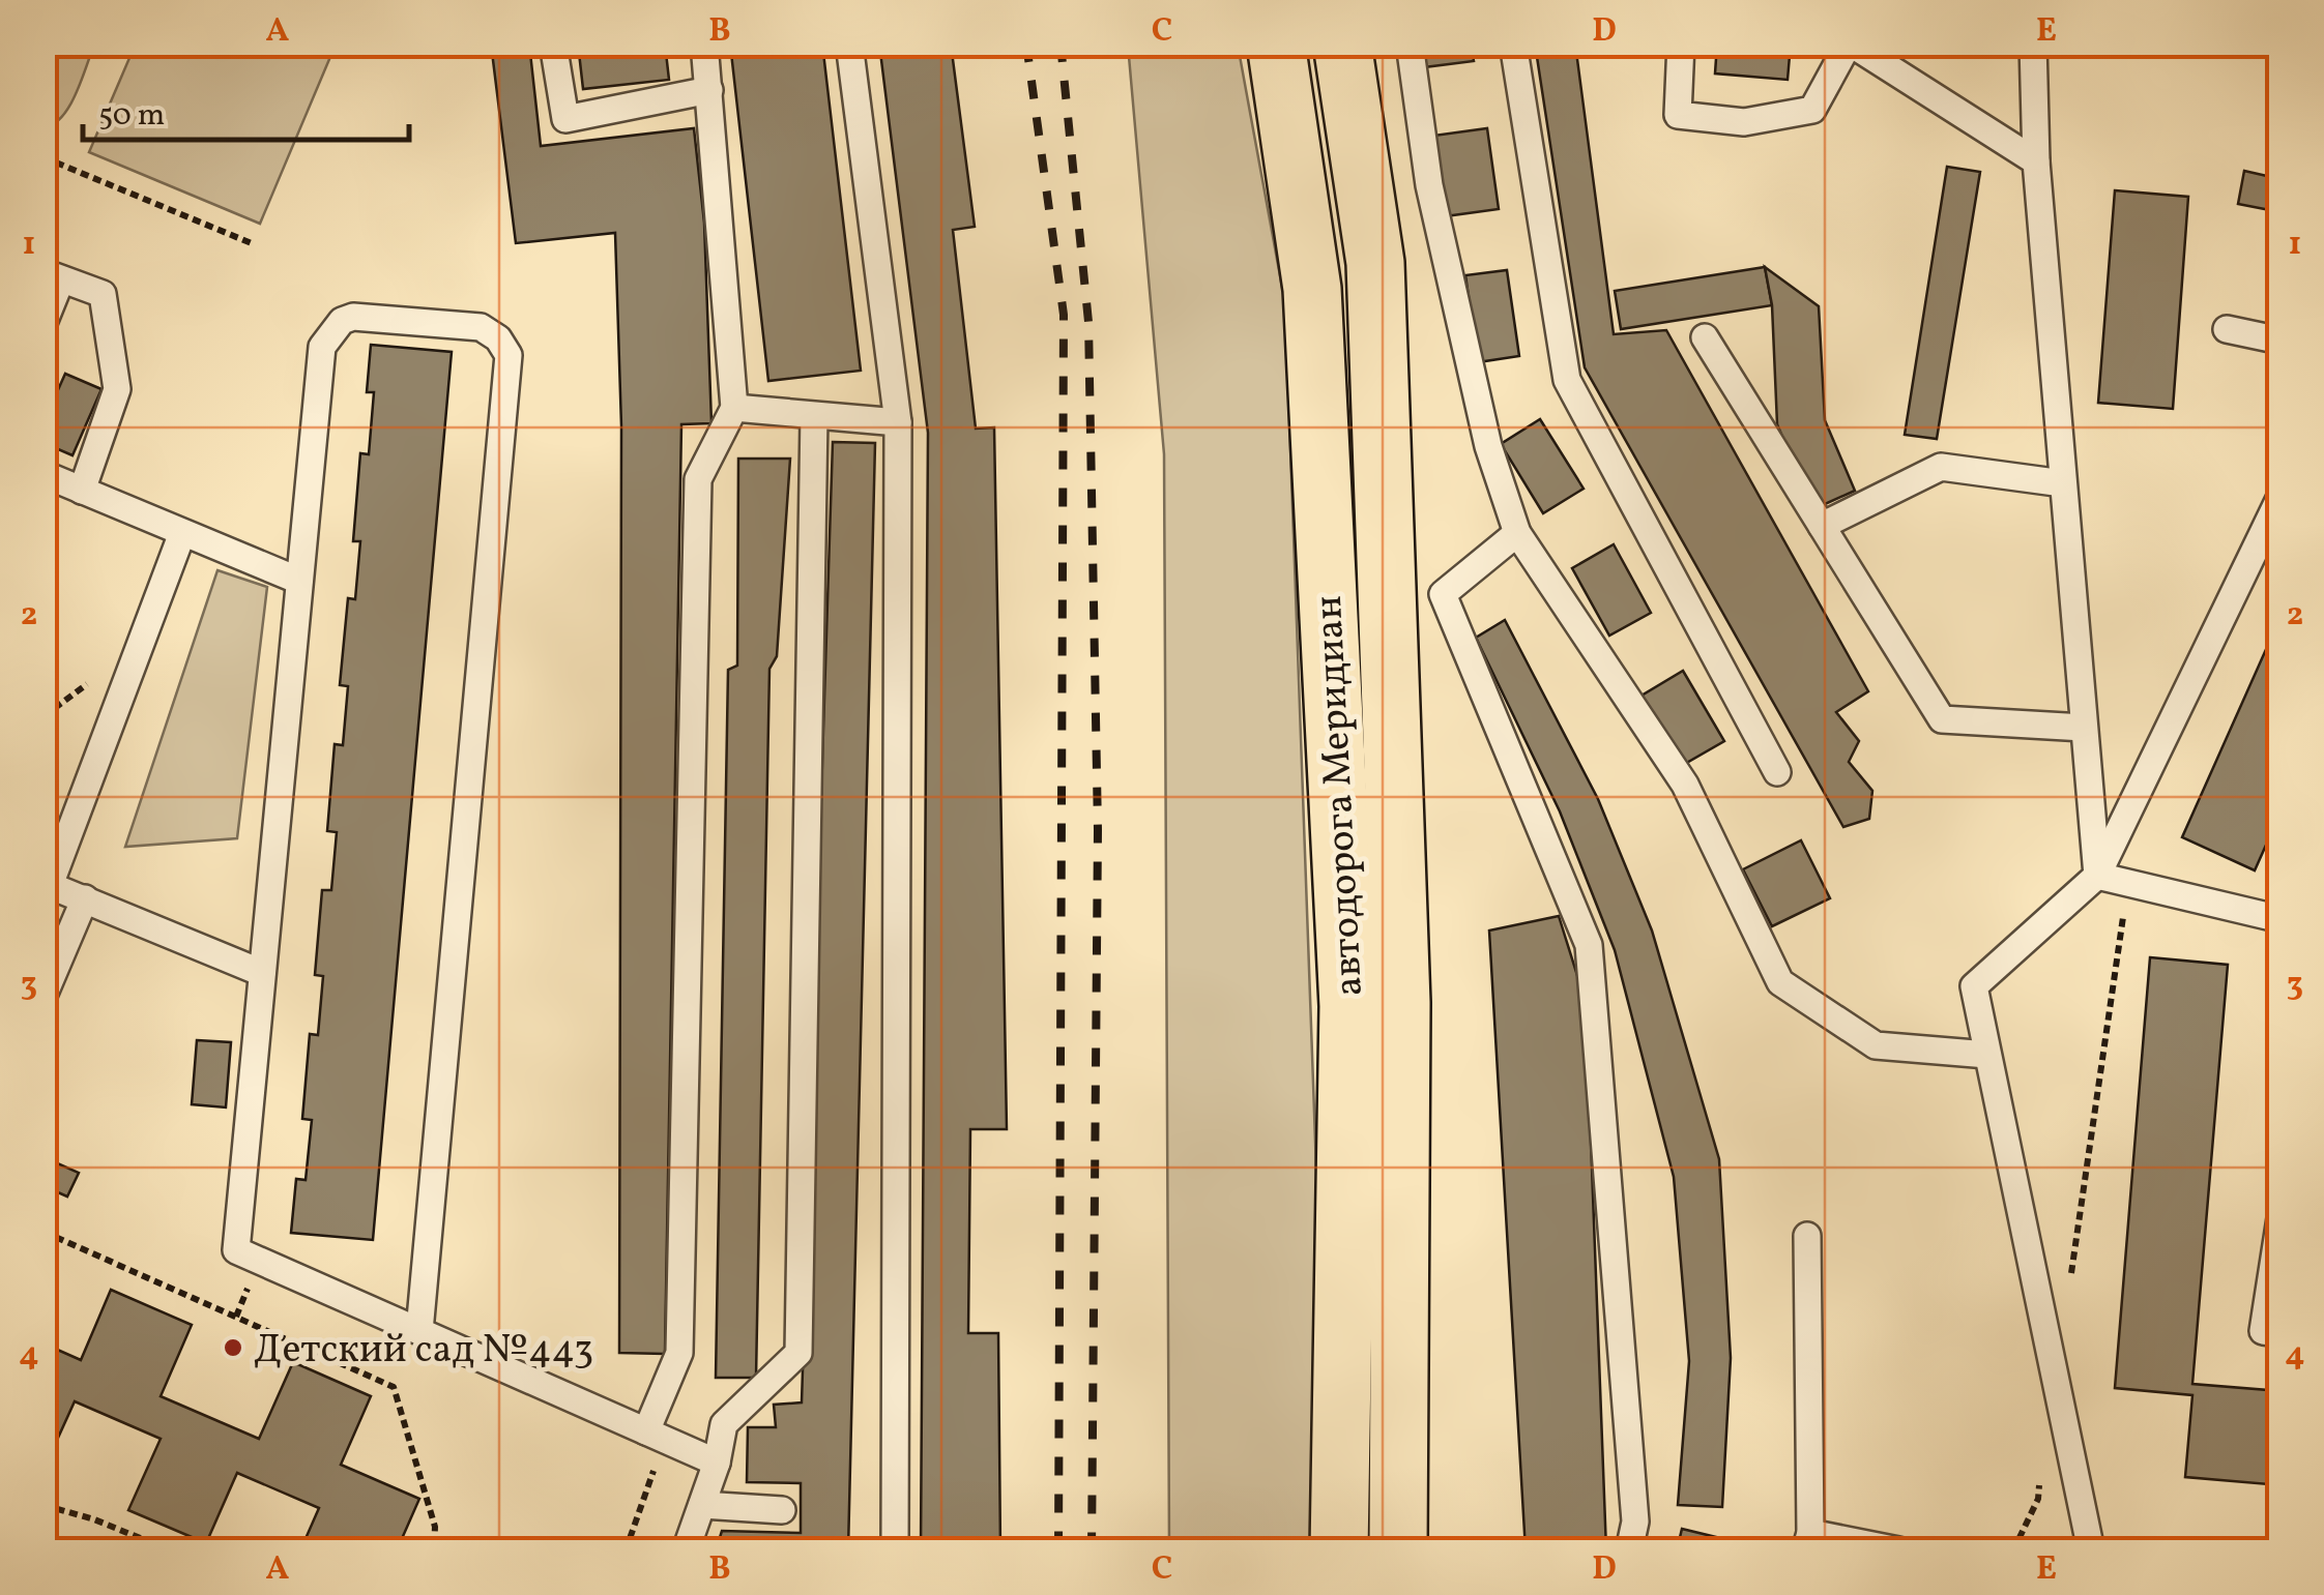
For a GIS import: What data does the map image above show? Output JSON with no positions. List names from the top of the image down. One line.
{"streets":{"main road":["автодорога Меридиан"]},"places":["Детский сад №443"],"scale_bar":"50 m","grid":{"columns":["A","B","C","D","E"],"rows":["1","2","3","4"]}}
